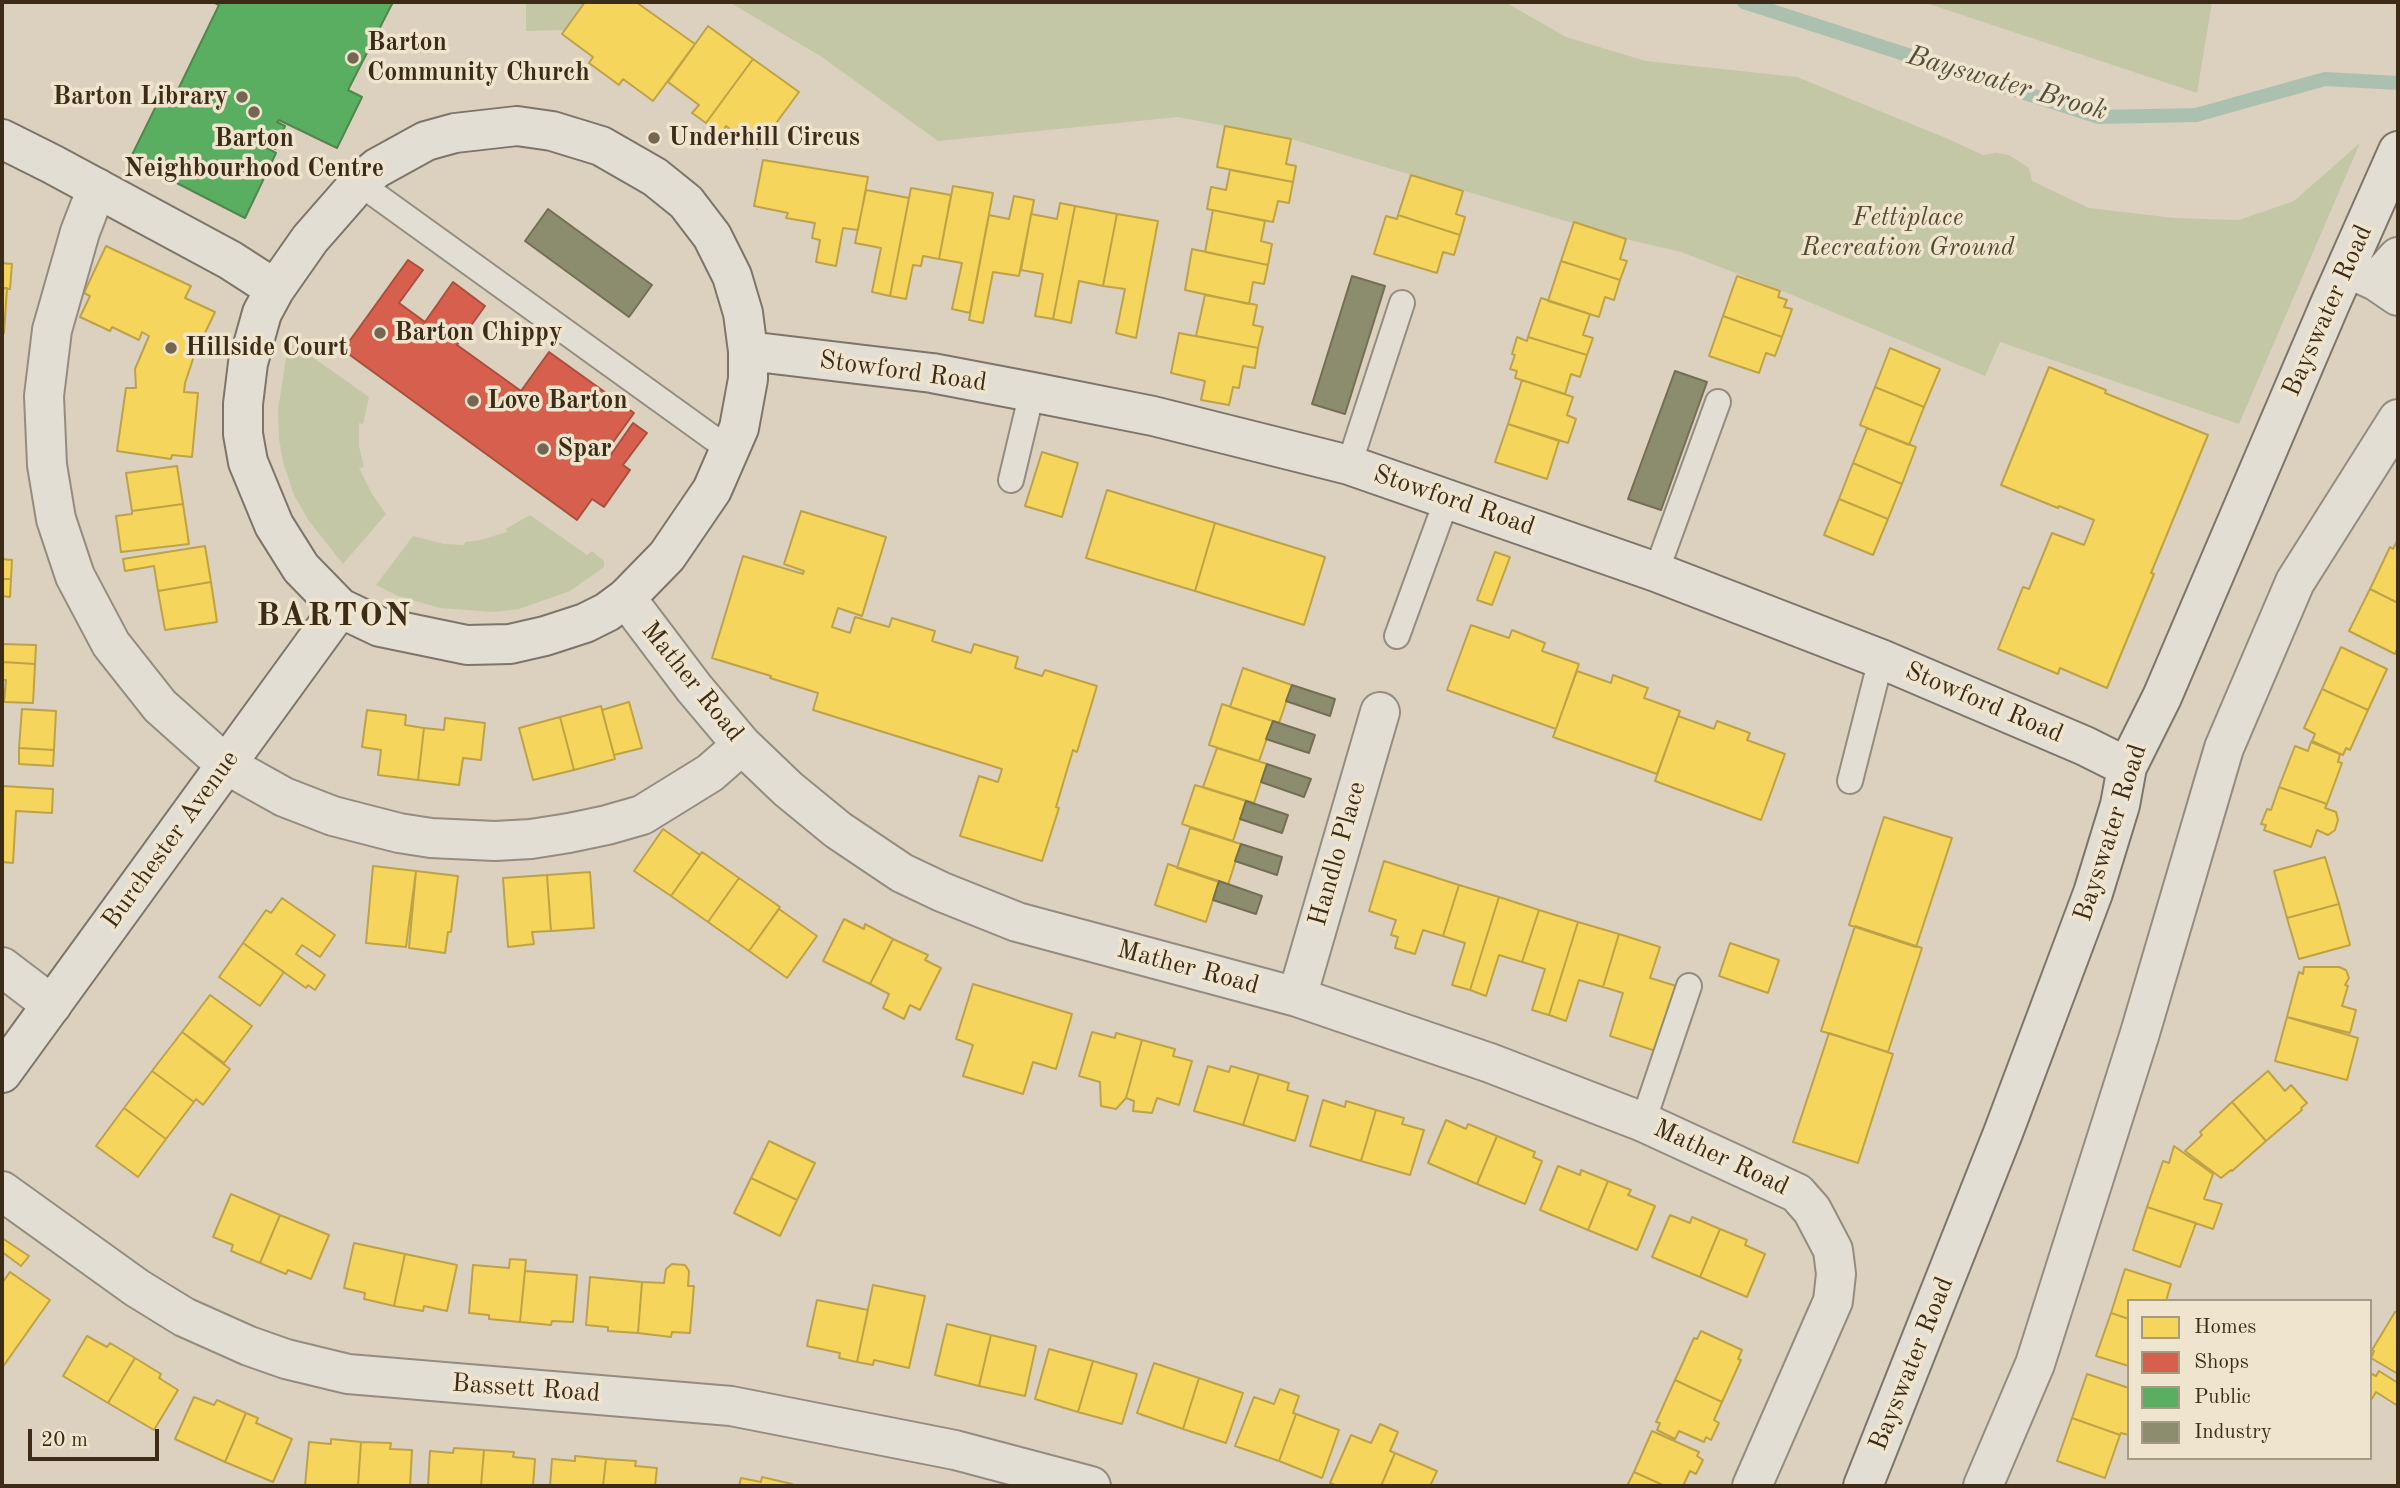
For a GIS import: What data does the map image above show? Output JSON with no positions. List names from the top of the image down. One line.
{"streets":{"street":["Bayswater Road","Stowford Road","Mather Road","Burchester Avenue","Handlo Place","Bassett Road"]},"crossings":[["Bayswater Road","Stowford Road"],["Mather Road","Handlo Place"]],"districts":["BARTON"],"water":["Bayswater Brook"],"parks":["Fettiplace Recreation Ground"],"places":["Barton Community Church","Barton Library","Barton Neighbourhood Centre","Underhill Circus","Barton Chippy","Hillside Court","Love Barton","Spar"],"legend":["Homes","Shops","Public","Industry"],"scale_bar":"20 m"}
